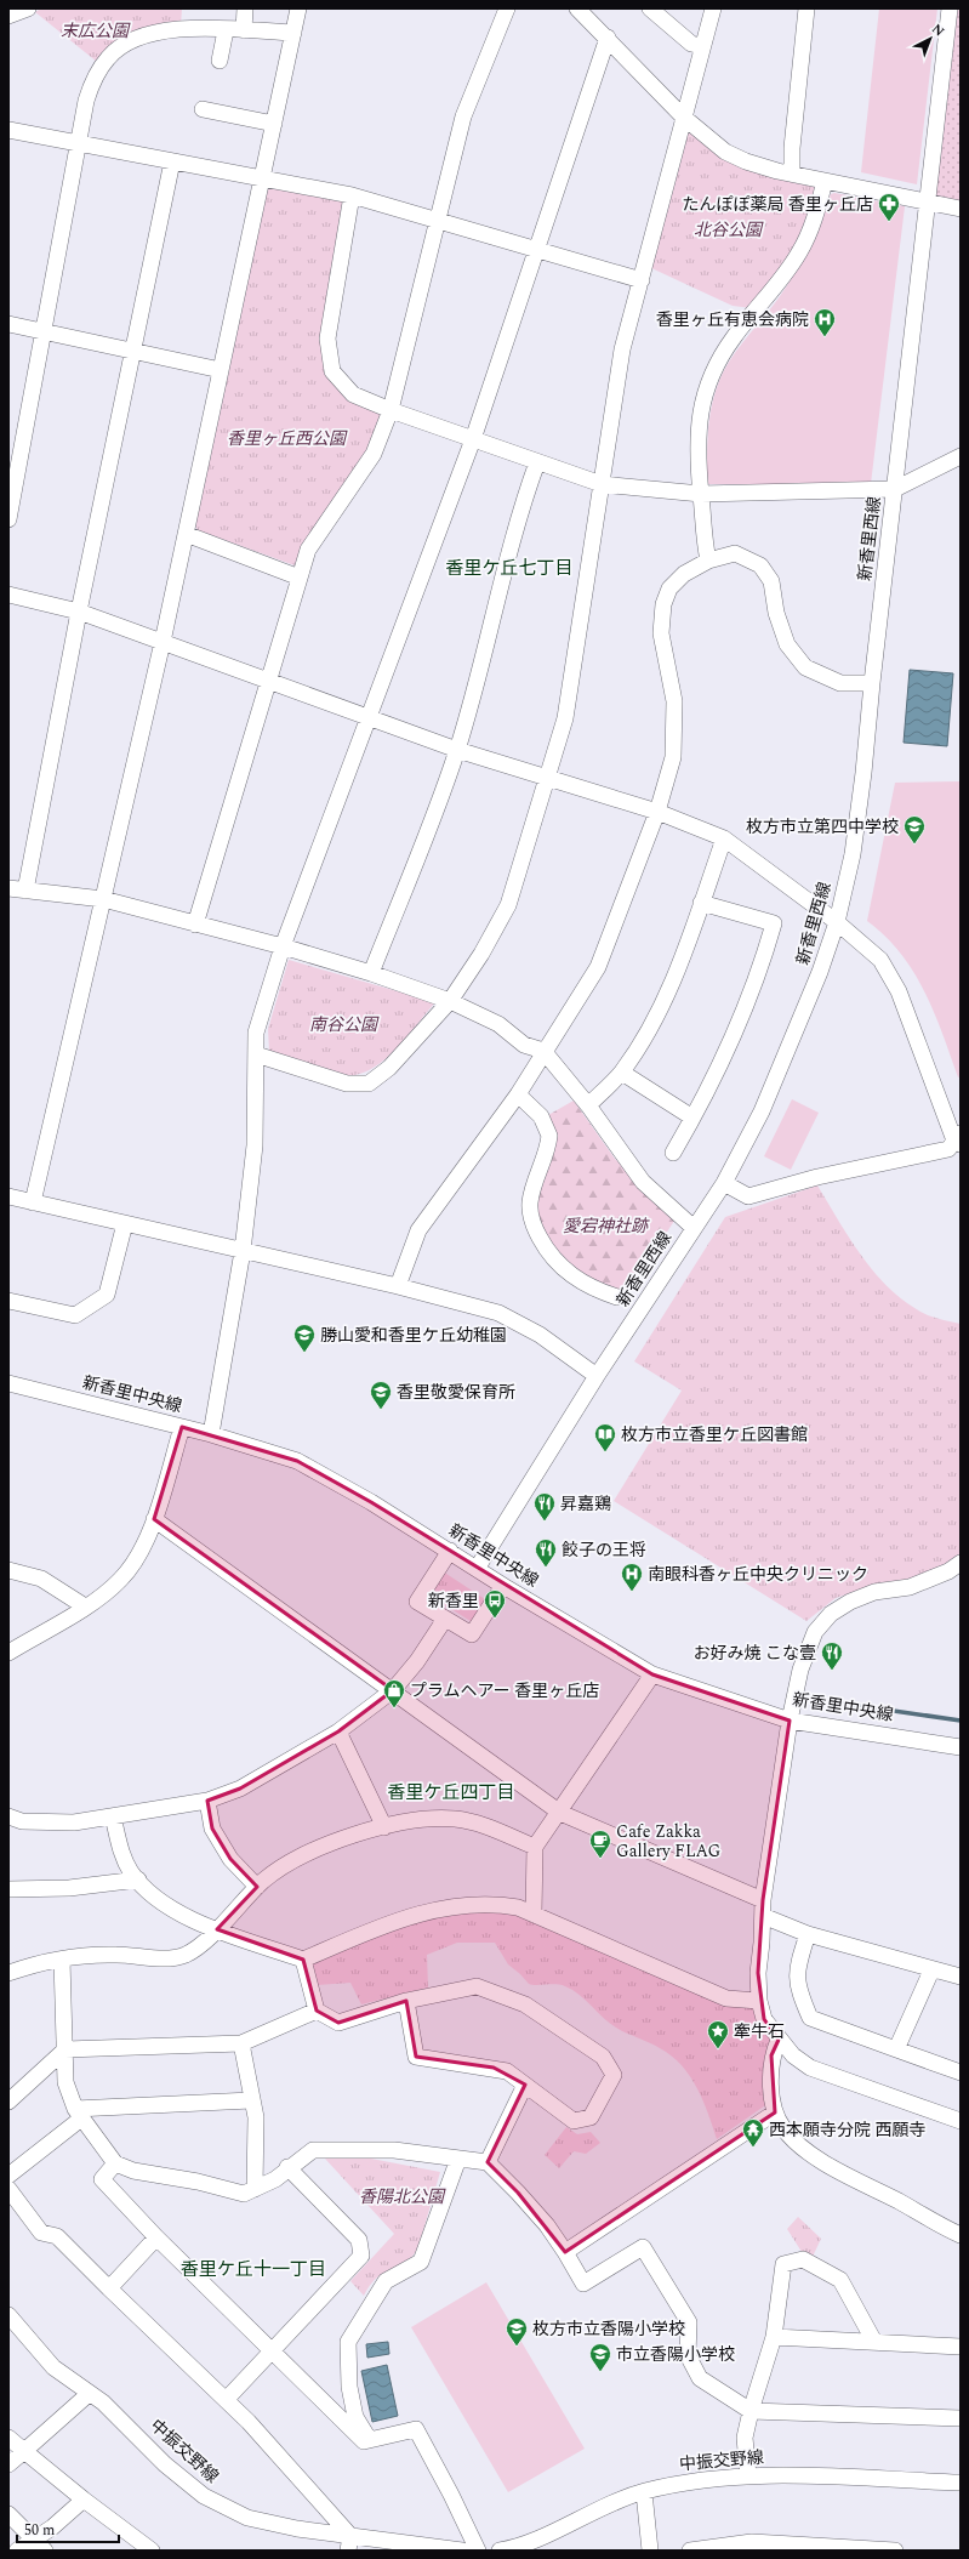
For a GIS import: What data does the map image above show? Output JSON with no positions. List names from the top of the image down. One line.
{"streets":{"street":["新香里西線","新香里中央線","中振交野線"]},"crossings":[["新香里西線","新香里中央線"]],"districts":["香里ケ丘七丁目","香里ケ丘四丁目","香里ケ丘十一丁目"],"parks":["末広公園","北谷公園","香里ヶ丘西公園","南谷公園","愛宕神社跡","香陽北公園"],"places":{"pharmacy":["たんぽぽ薬局 香里ヶ丘店"],"hospital":["香里ヶ丘有恵会病院","南眼科香ヶ丘中央クリニック"],"school or university":["枚方市立第四中学校","勝山愛和香里ケ丘幼稚園","香里敬愛保育所","枚方市立香陽小学校","市立香陽小学校"],"library":["枚方市立香里ケ丘図書館"],"restaurant":["昇嘉鶏","餃子の王将","お好み焼 こな壹"],"bus stop":["新香里"],"shop":["プラムヘアー 香里ヶ丘店"],"cafe":["Cafe Zakka Gallery FLAG"],"place":["牽牛石"],"temple":["西本願寺分院 西願寺"]},"scale_bar":"50 m","north":"top right"}
